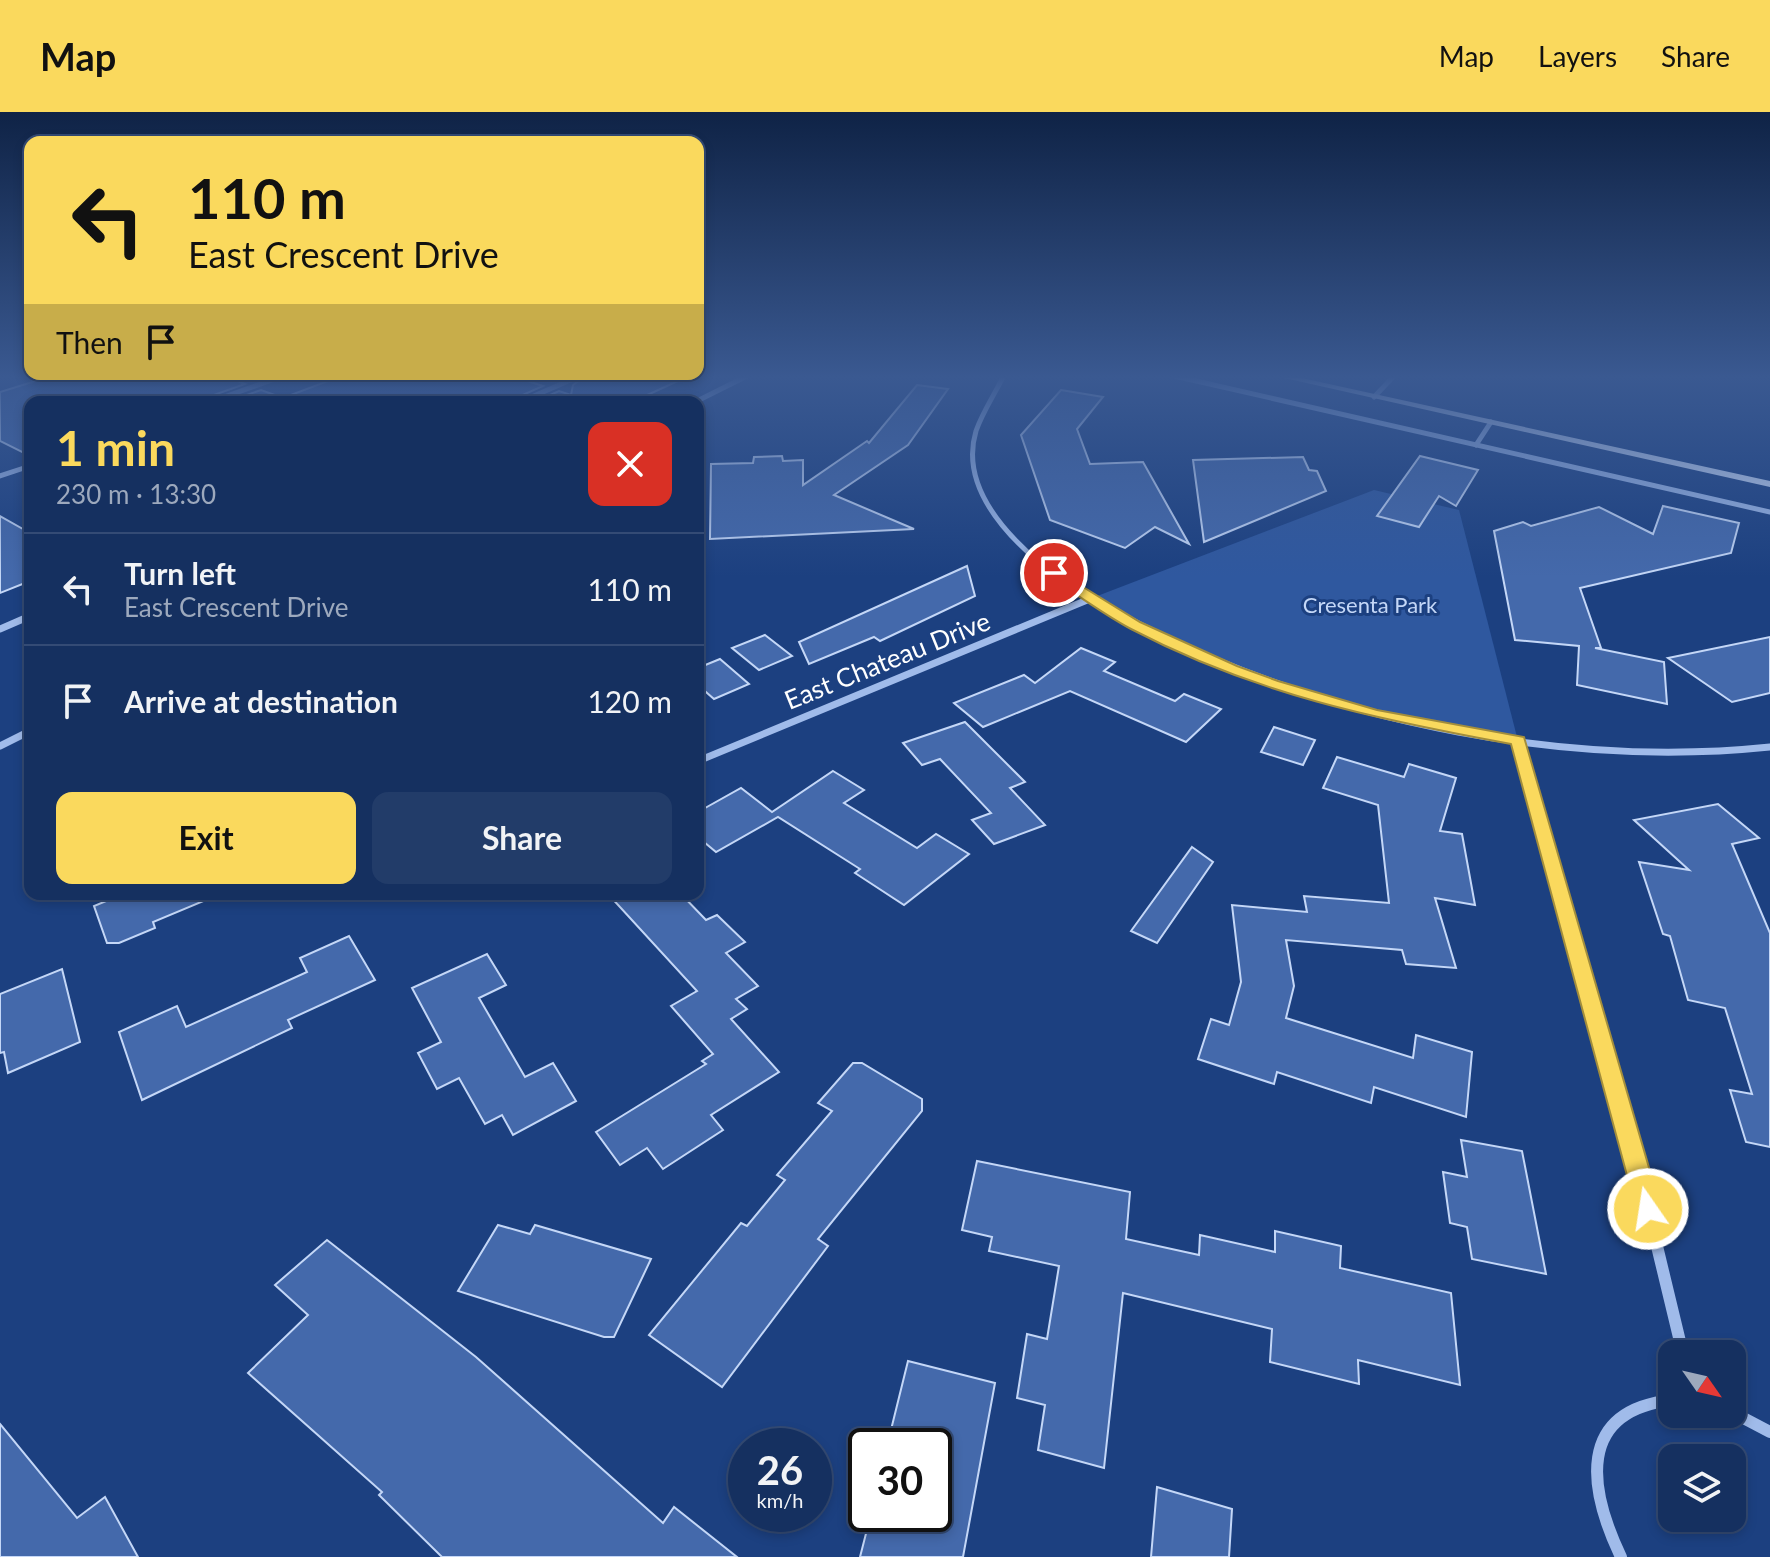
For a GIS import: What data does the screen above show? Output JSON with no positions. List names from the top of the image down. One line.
{"streets":{"street":["East Chateau Drive"]},"parks":["Cresenta Park"],"north":"bottom right","page":{"header":"Map","nav":["Map","Layers","Share"],"turn":["110 m","East Crescent Drive"],"then":"Then","heading":["1 min","230 m · 13:30"],"list":[{"name":"Turn left","note":"East Crescent Drive","value":"110 m"},{"name":"Arrive at destination","value":"120 m"}],"buttons":["Exit","Share"],"speed":"26 km/h","limit":"30"}}
